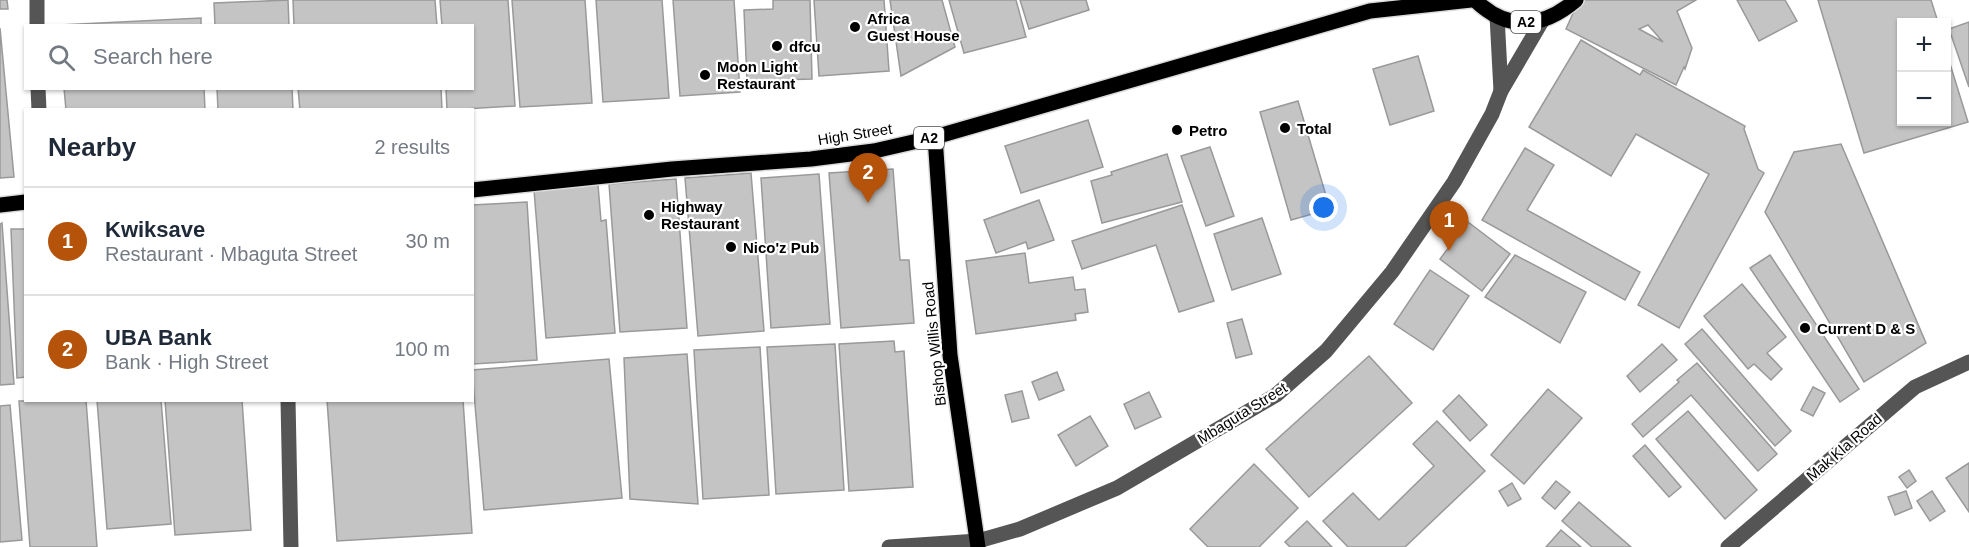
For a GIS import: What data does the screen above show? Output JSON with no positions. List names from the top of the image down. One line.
{"streets":{"main road":["A2","High Street","Bishop Willis Road"],"street":["Mbaguta Street","Mak Kla Road"]},"crossings":[["A2","Mbaguta Street"],["High Street","Bishop Willis Road"],["Bishop Willis Road","Mbaguta Street"]],"places":["Africa Guest House","dfcu","Moon Light Restaurant","Total","Petro","Highway Restaurant","Nico'z Pub","Current D & S"],"page":{"map_buttons":["+","−"],"search":"Search here","heading":["Nearby","2 results"],"pins":["2","1"],"list":[{"mark":"1","name":"Kwiksave","note":"Restaurant · Mbaguta Street","value":"30 m"},{"mark":"2","name":"UBA Bank","note":"Bank · High Street","value":"100 m"}]}}
